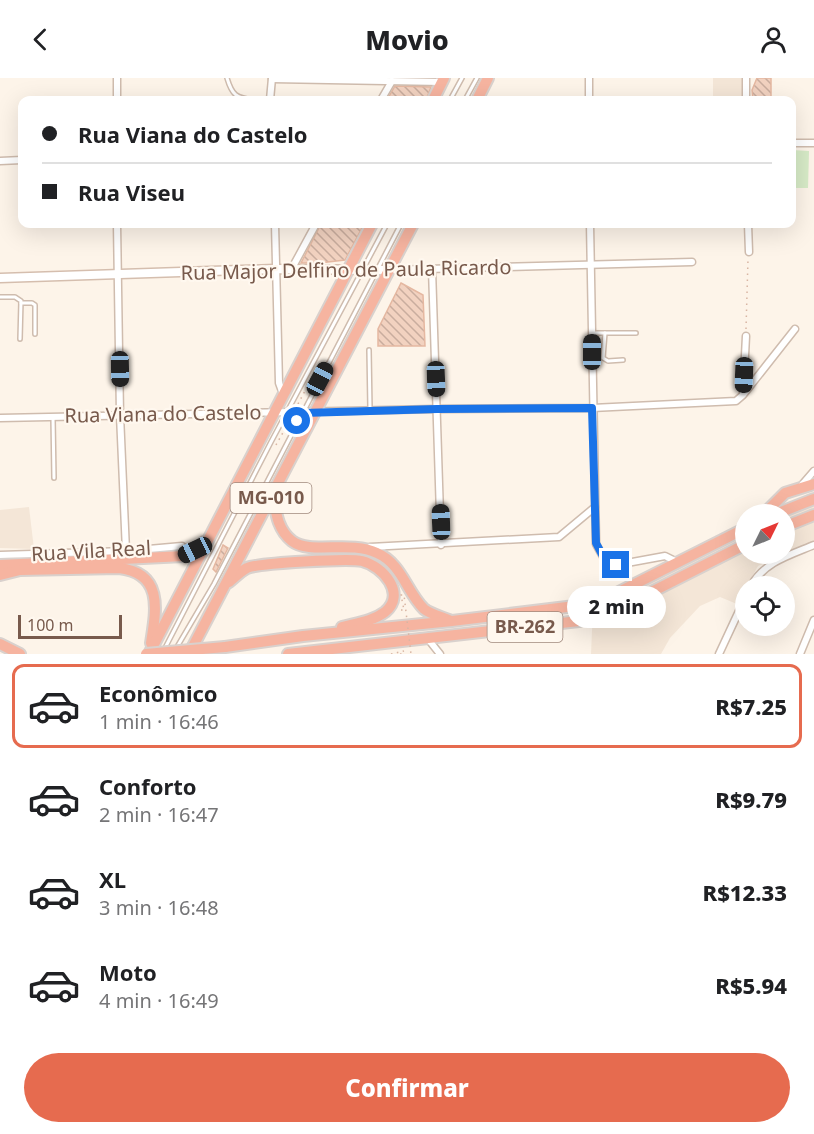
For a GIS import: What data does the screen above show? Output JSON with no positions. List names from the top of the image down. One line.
{"streets":{"highway":["MG-010","BR-262"],"street":["Rua Major Delfino de Paula Ricardo","Rua Viana do Castelo","Rua Vila Real"]},"crossings":[["Rua Major Delfino de Paula Ricardo","MG-010"],["Rua Viana do Castelo","MG-010"],["MG-010","BR-262"]],"scale_bar":"100 m","north":"top right","page":{"header":"Movio","banner":["Rua Viana do Castelo","Rua Viseu"],"bubble":"2 min","scale":"100 m","list":[{"name":"Econômico","note":"1 min · 16:46","value":"R$7.25"},{"name":"Conforto","note":"2 min · 16:47","value":"R$9.79"},{"name":"XL","note":"3 min · 16:48","value":"R$12.33"},{"name":"Moto","note":"4 min · 16:49","value":"R$5.94"}],"buttons":"Confirmar"}}
